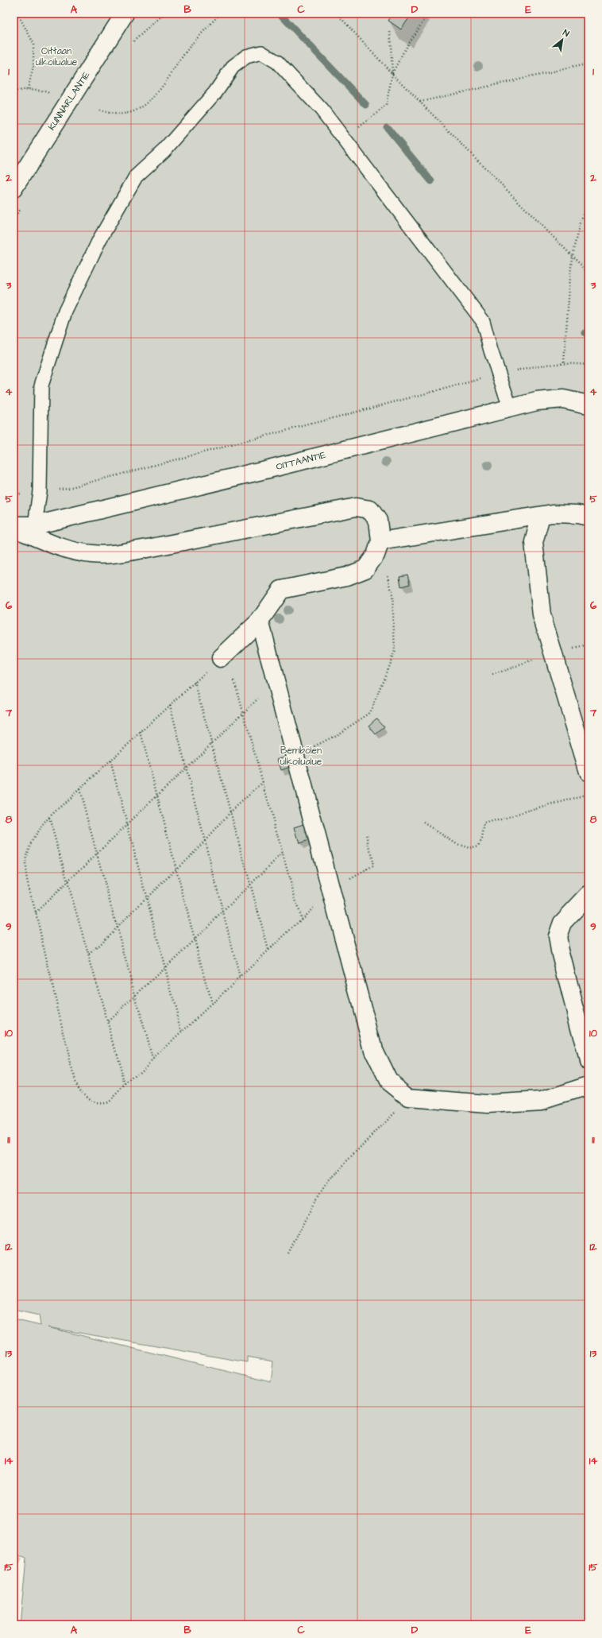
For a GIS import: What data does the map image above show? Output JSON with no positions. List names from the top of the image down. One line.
{"streets":{"street":["KUNNARLANTIE","OITTAANTIE"]},"parks":["Oittaan ulkoilualue","Bembölen ulkoilualue"],"north":"top right","grid":{"columns":["A","B","C","D","E"],"rows":["1","2","3","4","5","6","7","8","9","10","11","12","13","14","15"]}}
